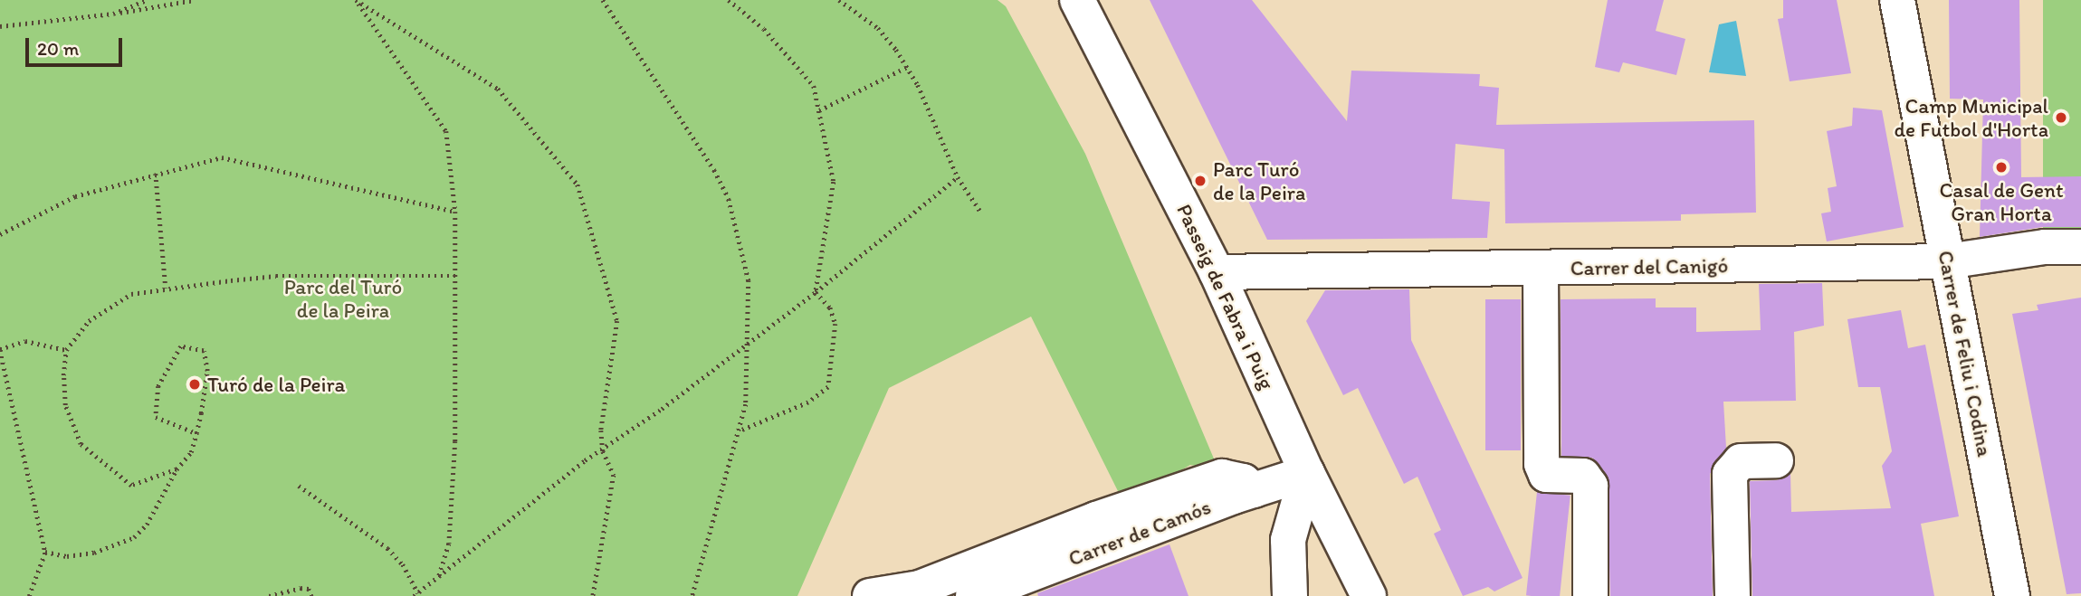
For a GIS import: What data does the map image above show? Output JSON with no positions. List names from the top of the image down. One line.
{"streets":{"street":["Carrer del Canigó","Passeig de Fabra i Puig","Carrer de Feliu i Codina","Carrer de Camós"]},"crossings":[["Carrer del Canigó","Passeig de Fabra i Puig"],["Carrer del Canigó","Carrer de Feliu i Codina"],["Passeig de Fabra i Puig","Carrer de Camós"]],"parks":["Parc del Turó de la Peira"],"places":["Camp Municipal de Futbol d'Horta","Casal de Gent Gran Horta","Parc Turó de la Peira","Turó de la Peira"],"scale_bar":"20 m"}
